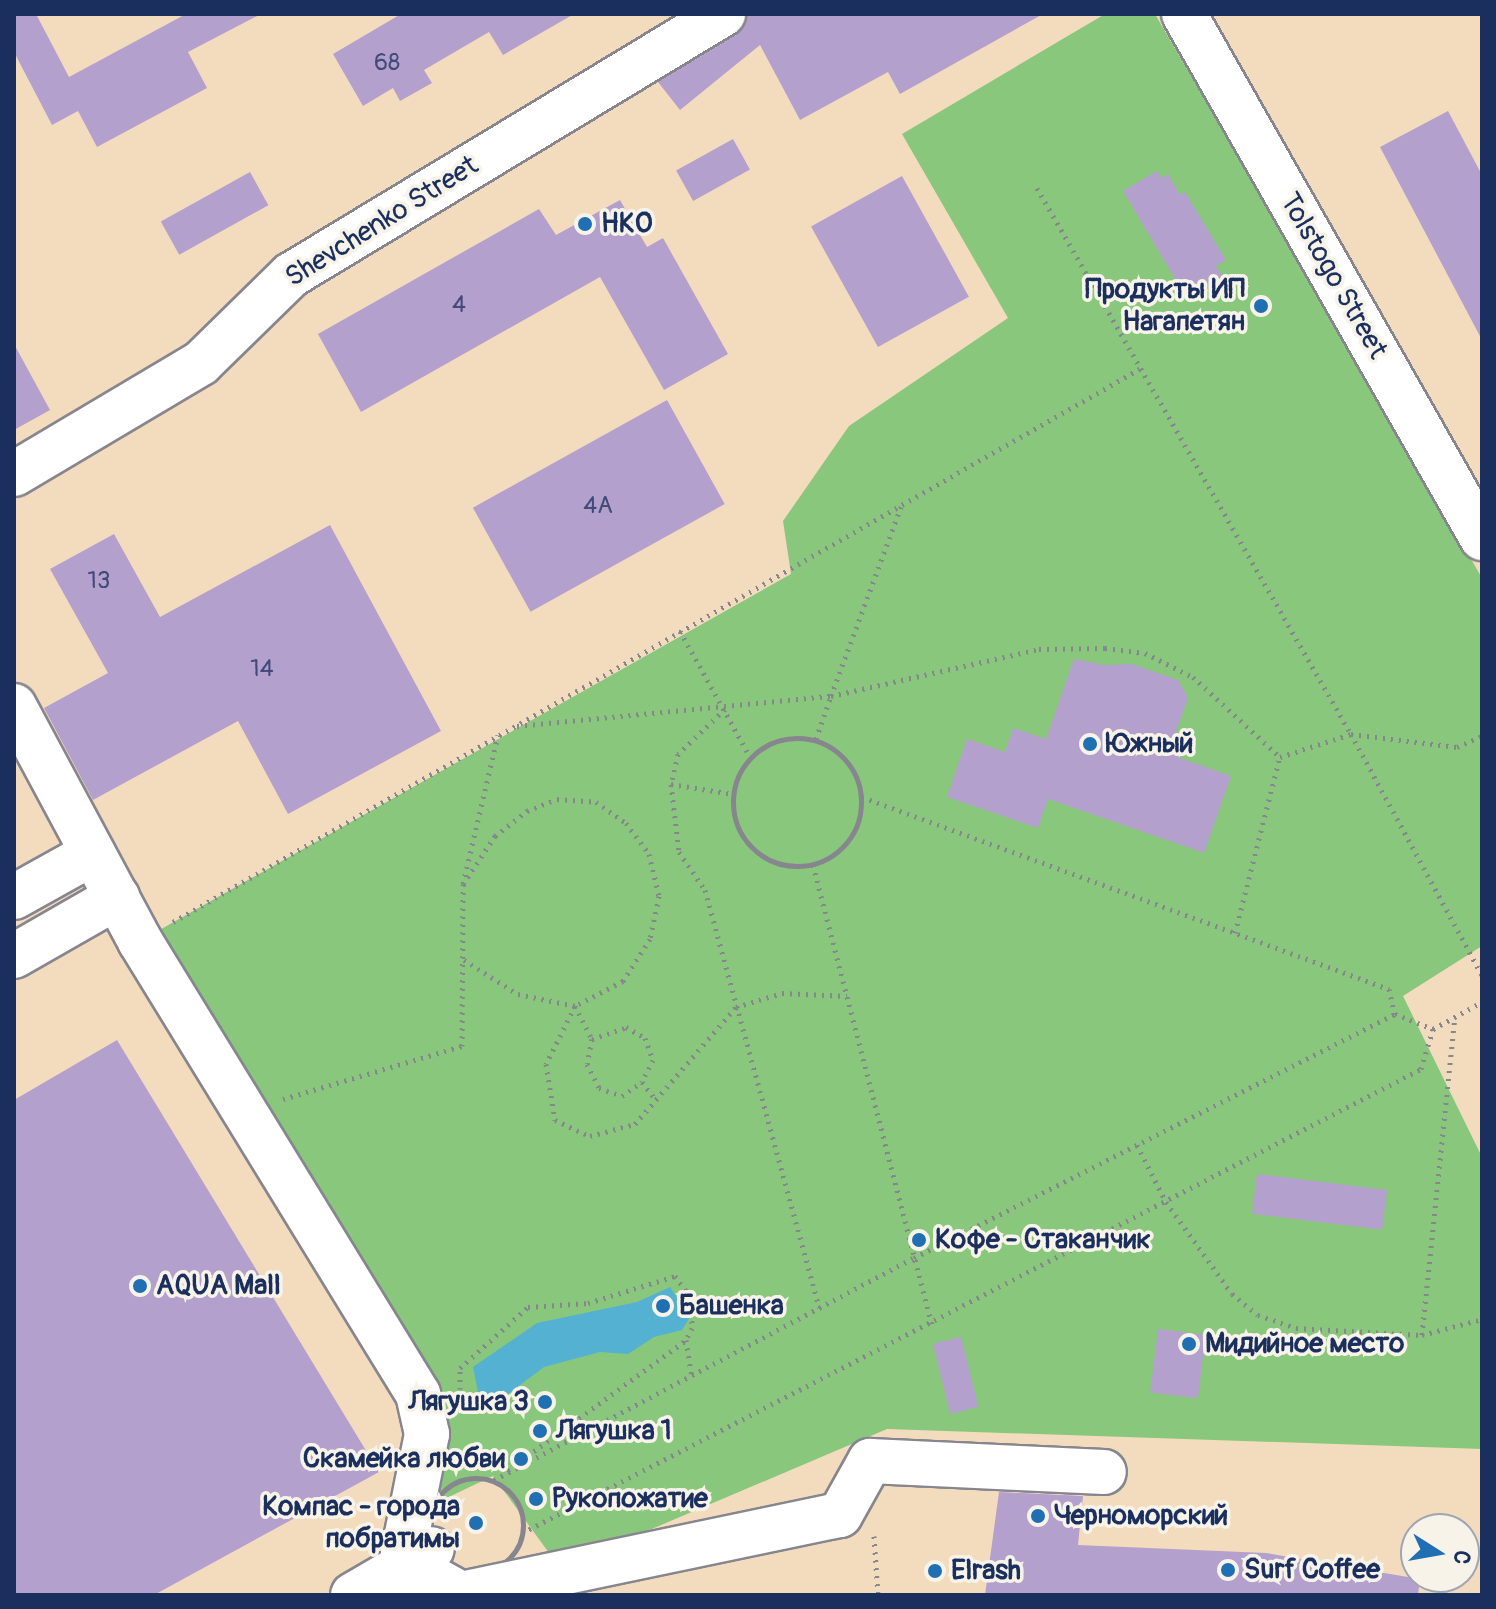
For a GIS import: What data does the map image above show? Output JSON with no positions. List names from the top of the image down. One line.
{"streets":{"street":["Shevchenko Street","Tolstogo Street"]},"places":["НКО","Продукты ИП Нагапетян","Южный","Кофе - Стаканчик","AQUA Mall","Башенка","Мидийное место","Лягушка 3","Лягушка 1","Скамейка любви","Рукопожатие","Черноморский","Компас - города побратимы","Surf Coffee","Elrash"],"house_numbers":["68","4","4А","13","14"],"north":"right"}
